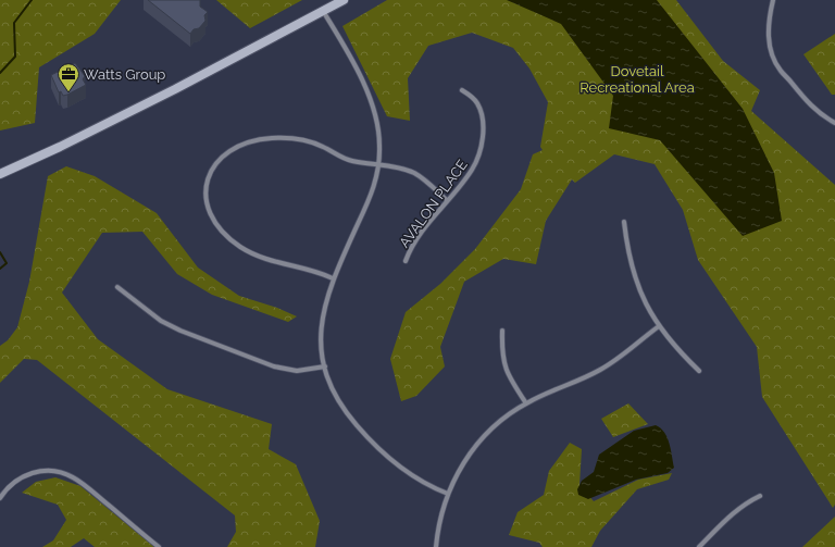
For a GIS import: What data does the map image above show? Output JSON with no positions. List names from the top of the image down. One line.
{"streets":{"street":["AVALON PLACE"]},"parks":["Dovetail Recreational Area"],"places":{"office":["Watts Group"]}}
